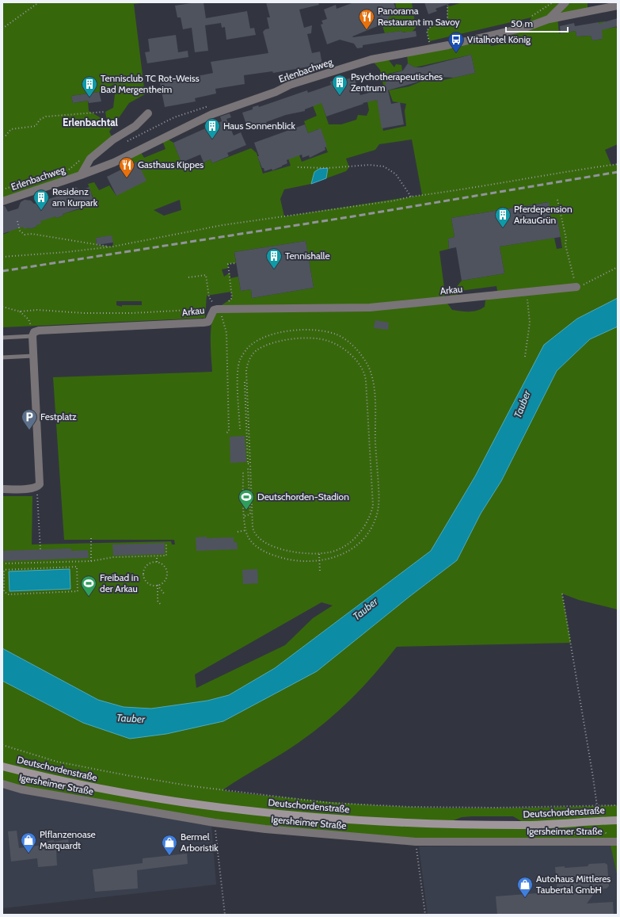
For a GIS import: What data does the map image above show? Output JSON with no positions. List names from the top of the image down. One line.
{"streets":{"street":["Erlenbachweg","Arkau","Deutschordenstraße","Igersheimer Straße"]},"districts":["Erlenbachtal"],"water":["Tauber"],"places":{"restaurant":["Panorama Restaurant im Savoy","Gasthaus Kippes"],"bus stop":["Vitalhotel König"],"building":["Psychotherapeutisches Zentrum","Tennisclub TC Rot-Weiss Bad Mergentheim","Haus Sonnenblick","Residenz am Kurpark","Pferdepension ArkauGrün","Tennishalle"],"parking":["Festplatz"],"sports":["Deutschorden-Stadion","Freibad in der Arkau"],"shop":["Plflanzenoase Marquardt","Bermel Arboristik","Autohaus Mittleres Taubertal GmbH"]},"scale_bar":"50 m"}
